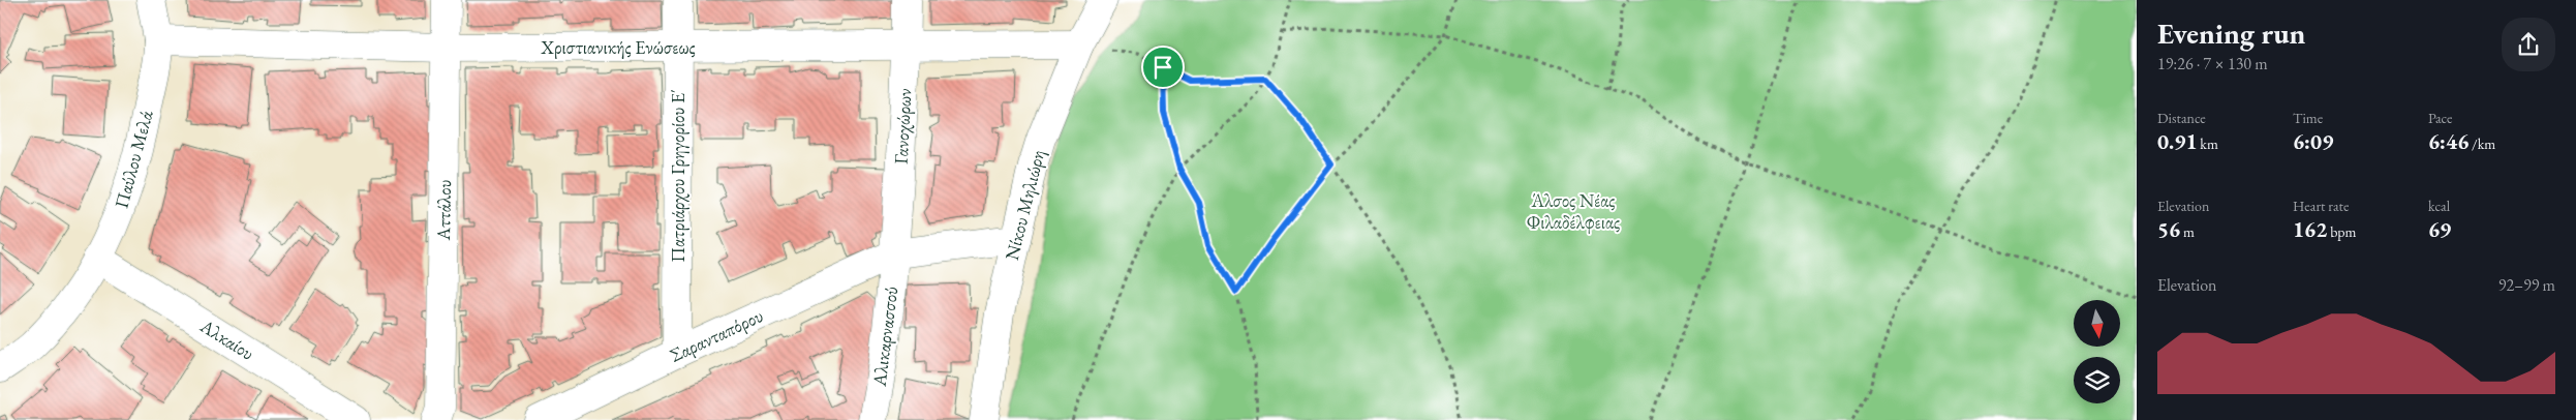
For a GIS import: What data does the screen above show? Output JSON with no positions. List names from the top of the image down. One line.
{"streets":{"street":["Χριστιανικής Ενώσεως","Γανοχώρων","Παύλου Μελά","Πατριάρχου Γρηγορίου Ε΄","Νίκου Μηλιώρη","Αττάλου","Σαρανταπόρου","Αλικαρνασσού","Αλκαίου"]},"crossings":[["Χριστιανικής Ενώσεως","Γανοχώρων"],["Χριστιανικής Ενώσεως","Παύλου Μελά"],["Χριστιανικής Ενώσεως","Πατριάρχου Γρηγορίου Ε΄"],["Χριστιανικής Ενώσεως","Νίκου Μηλιώρη"],["Χριστιανικής Ενώσεως","Αττάλου"],["Γανοχώρων","Σαρανταπόρου"],["Γανοχώρων","Αλικαρνασσού"],["Παύλου Μελά","Αλκαίου"],["Πατριάρχου Γρηγορίου Ε΄","Σαρανταπόρου"],["Νίκου Μηλιώρη","Σαρανταπόρου"],["Σαρανταπόρου","Αλικαρνασσού"]],"parks":["Άλσος Νέας Φιλαδέλφειας"],"north":"bottom","page":{"heading":["Evening run","19:26 · 7 × 130 m"],"stats":[["Distance","0.91 km"],["Time","6:09"],["Pace","6:46 /km"],["Elevation","56 m"],["Heart rate","162 bpm"],["kcal","69"]],"chart":["Elevation","92–99 m"]}}
